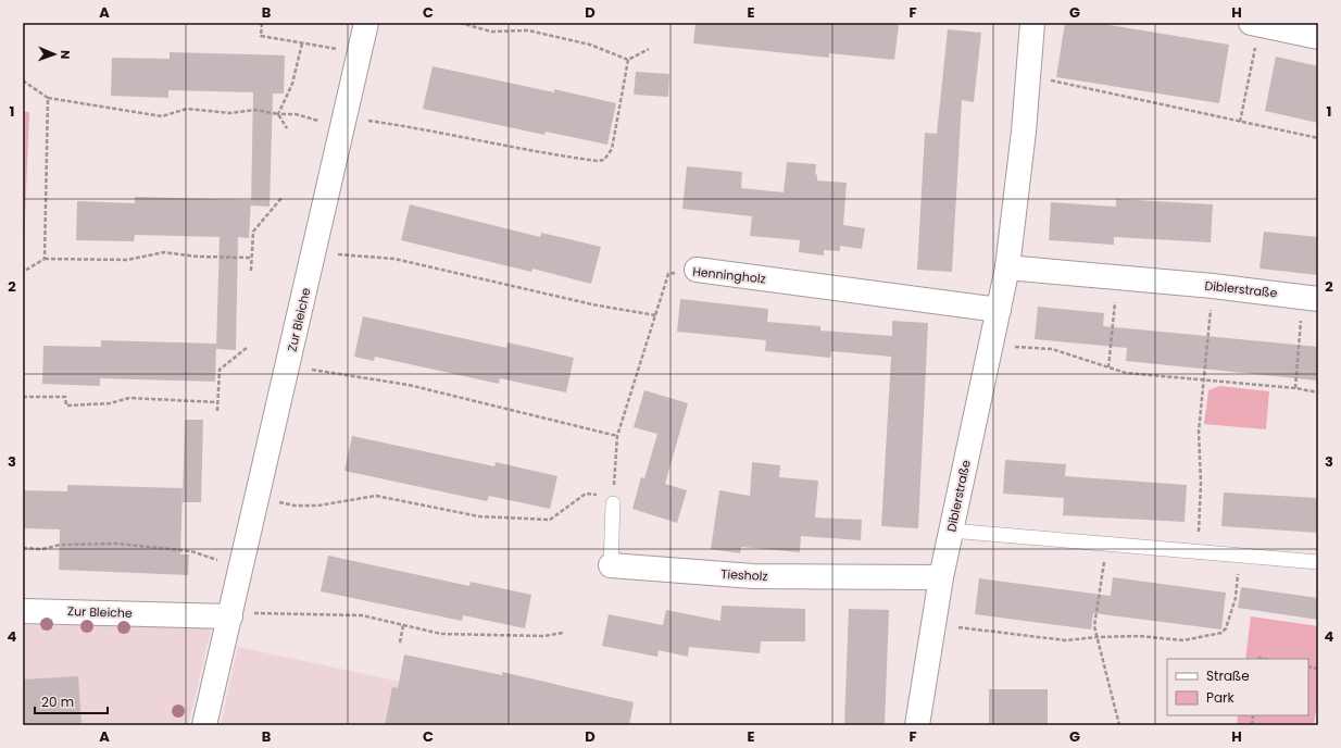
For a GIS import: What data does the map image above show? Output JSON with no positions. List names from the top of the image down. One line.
{"streets":{"street":["Henningholz","Diblerstraße","Zur Bleiche","Tiesholz"]},"crossings":[["Henningholz","Diblerstraße"],["Henningholz","Tiesholz"],["Diblerstraße","Tiesholz"]],"legend":["Straße","Park"],"scale_bar":"20 m","north":"right","grid":{"columns":["A","B","C","D","E","F","G","H"],"rows":["1","2","3","4"]}}
